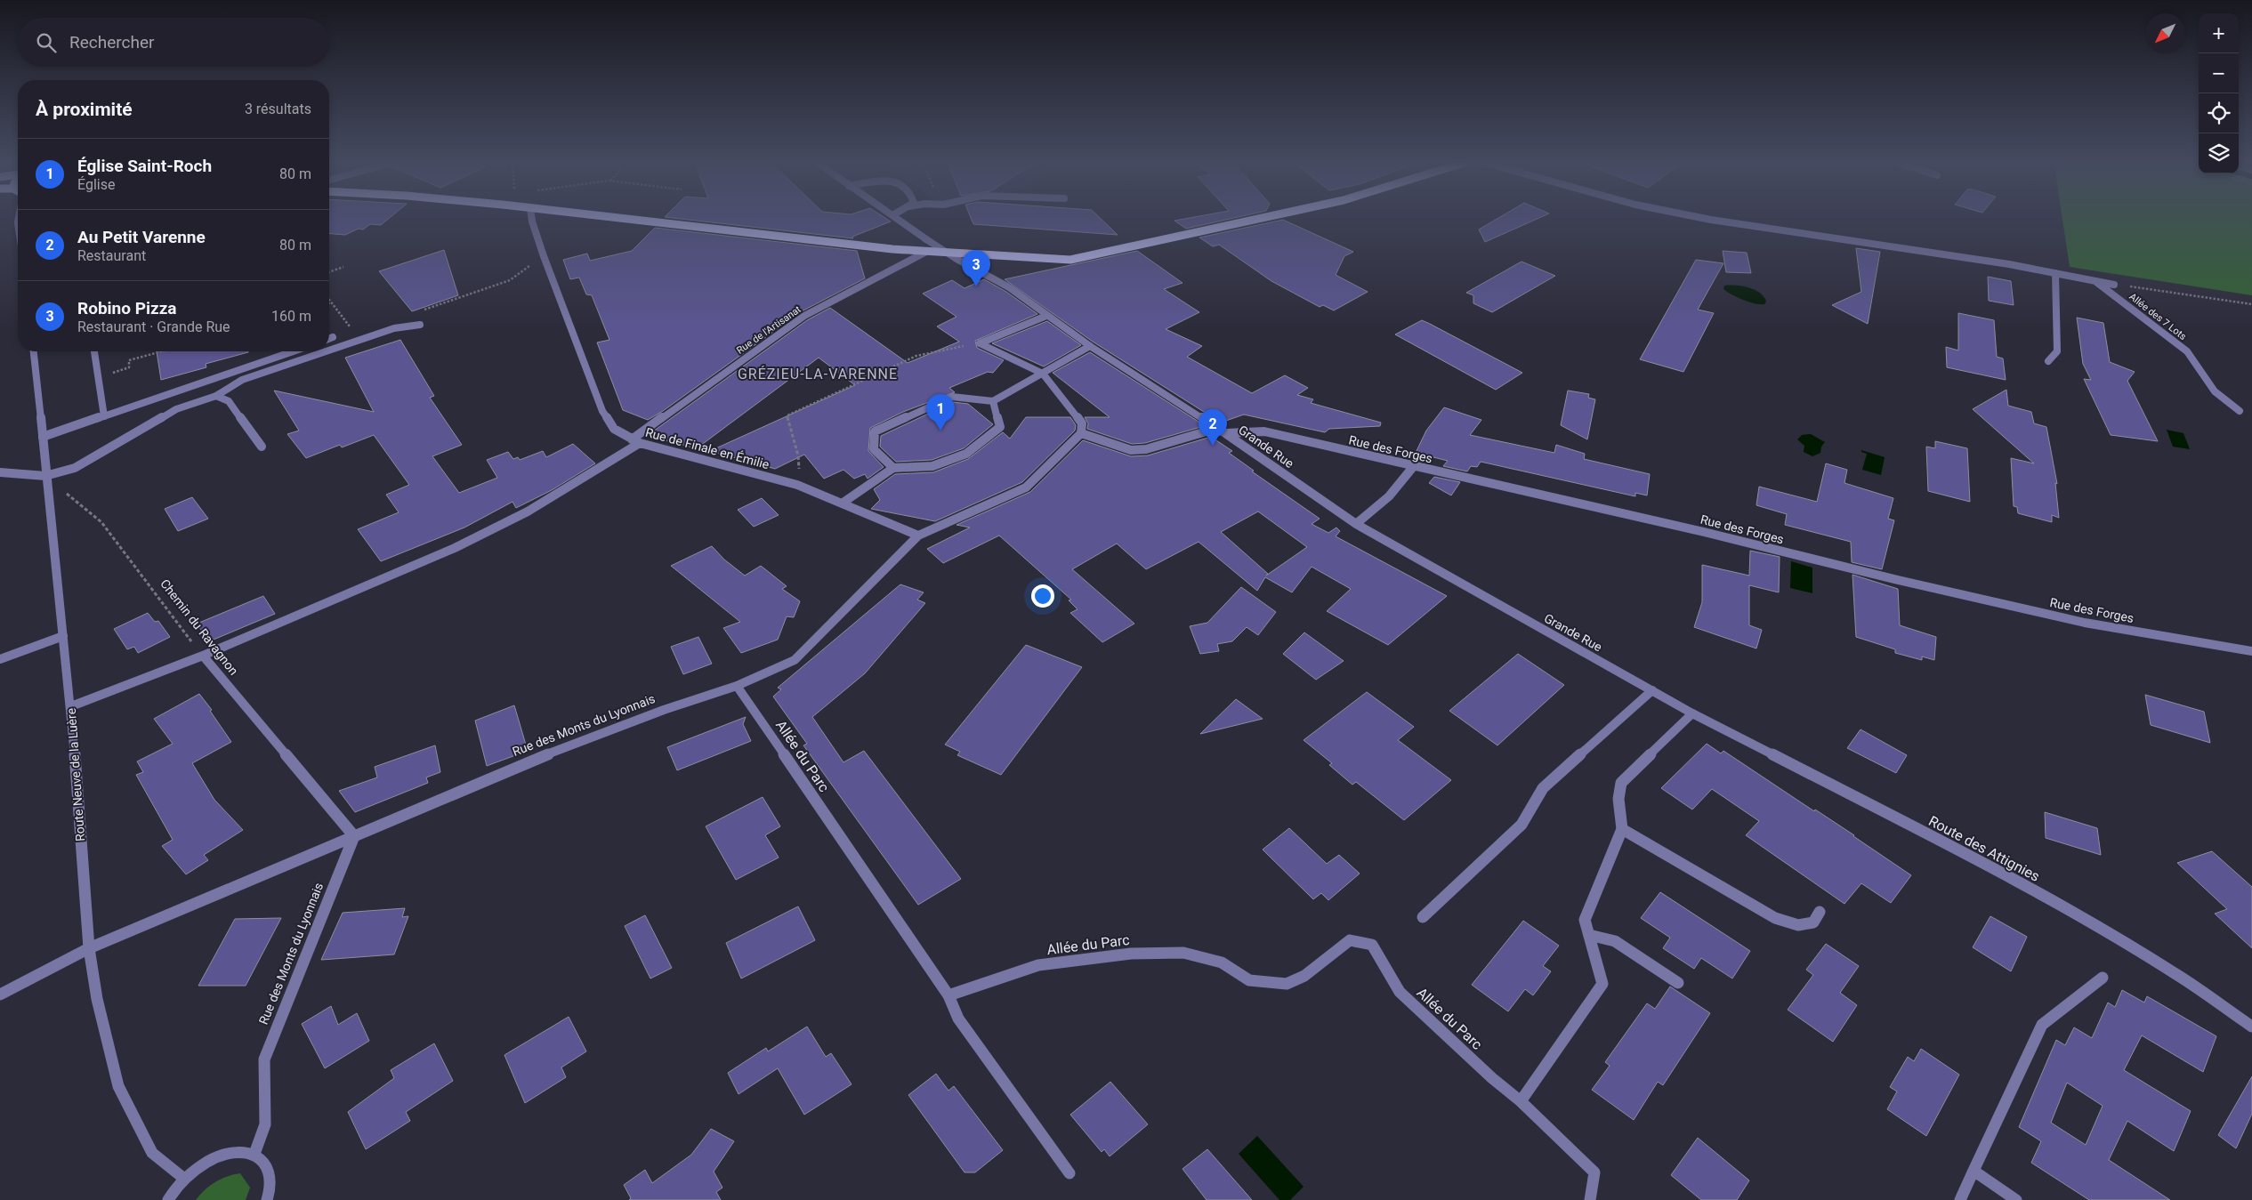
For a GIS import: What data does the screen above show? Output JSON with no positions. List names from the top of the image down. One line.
{"streets":{"street":["Allée des 7 Lots","Rue de l'Artisanat","Grande Rue","Rue de Finale en Émilie","Rue des Forges","Chemin du Ravagnon","Rue des Monts du Lyonnais","Allée du Parc","Route Neuve de la Luère","Route des Attignies"]},"crossings":[["Rue de l'Artisanat","Rue de Finale en Émilie"],["Rue de l'Artisanat","Chemin du Ravagnon"],["Rue de l'Artisanat","Route Neuve de la Luère"],["Grande Rue","Rue des Forges"],["Grande Rue","Route des Attignies"],["Rue de Finale en Émilie","Rue des Monts du Lyonnais"],["Chemin du Ravagnon","Rue des Monts du Lyonnais"],["Chemin du Ravagnon","Route Neuve de la Luère"],["Rue des Monts du Lyonnais","Allée du Parc"]],"districts":["GRÉZIEU-LA-VARENNE"],"north":"bottom left","page":{"map_buttons":["+","−"],"search":"Rechercher","heading":["À proximité","3 résultats"],"list":[{"mark":"1","name":"Église Saint-Roch","note":"Église","value":"80 m"},{"mark":"2","name":"Au Petit Varenne","note":"Restaurant","value":"80 m"},{"mark":"3","name":"Robino Pizza","note":"Restaurant · Grande Rue","value":"160 m"}],"pins":["3","1","2"]}}
